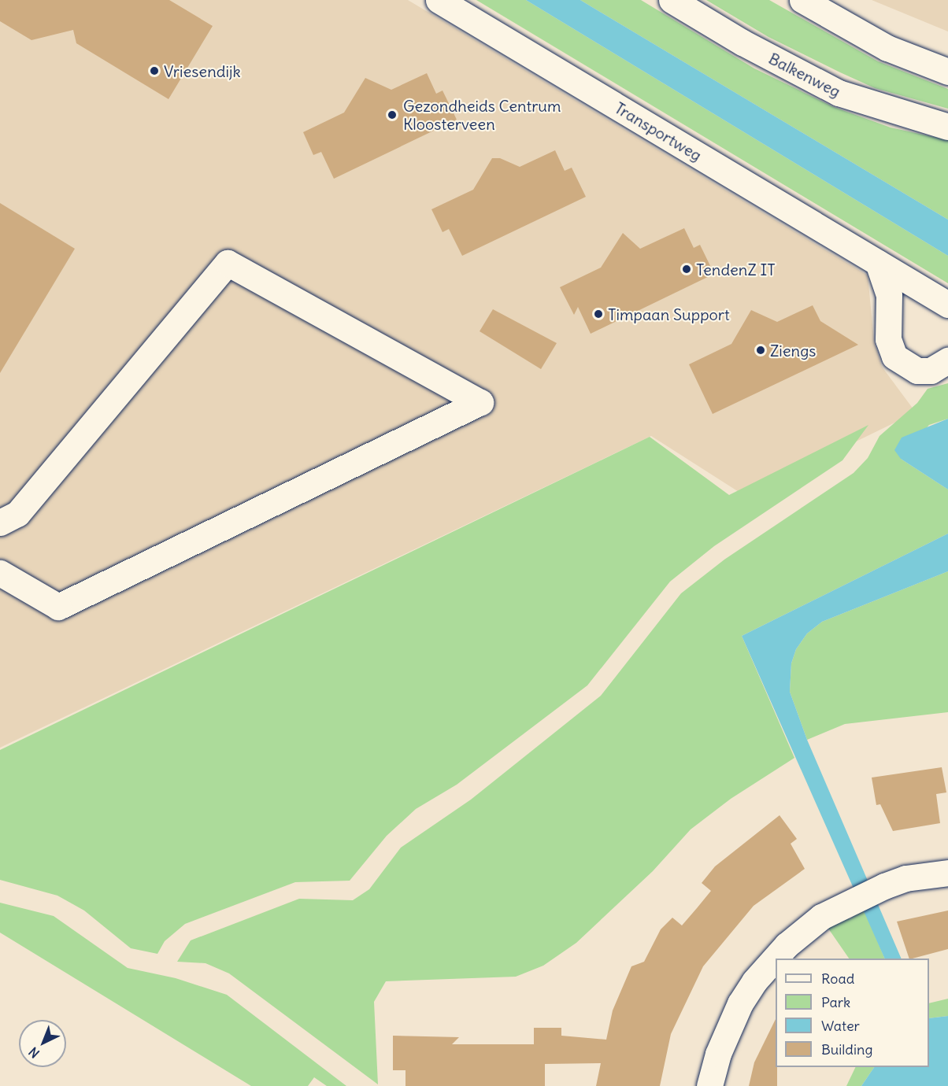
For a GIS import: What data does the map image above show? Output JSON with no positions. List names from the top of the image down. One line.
{"streets":{"street":["Balkenweg","Transportweg"]},"places":["Vriesendijk","Gezondheids Centrum Kloosterveen","TendenZ IT","Timpaan Support","Ziengs"],"legend":["Road","Park","Water","Building"],"north":"bottom left"}
